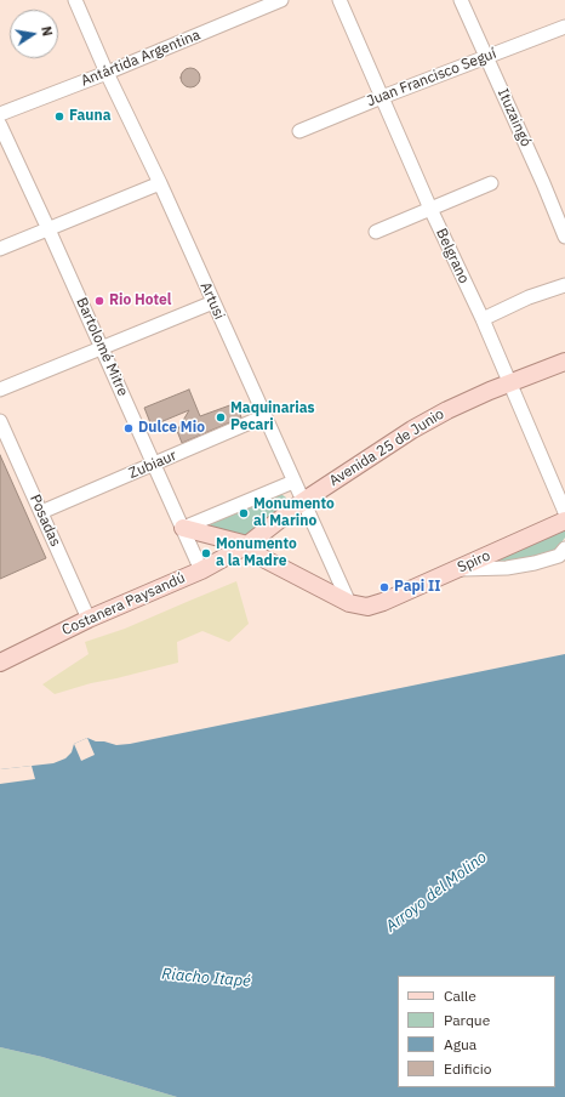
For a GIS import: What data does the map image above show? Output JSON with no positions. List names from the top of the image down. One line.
{"streets":{"main road":["Avenida 25 de Junio","Spiro","Costanera Paysandú"],"street":["Antártida Argentina","Juan Francisco Seguí","Ituzaingó","Belgrano","Artusi","Bartolomé Mitre","Zubiaur","Posadas"]},"crossings":[["Antártida Argentina","Artusi"],["Juan Francisco Seguí","Ituzaingó"],["Juan Francisco Seguí","Belgrano"],["Belgrano","Avenida 25 de Junio"],["Artusi","Avenida 25 de Junio"],["Artusi","Zubiaur"],["Artusi","Spiro"],["Bartolomé Mitre","Zubiaur"],["Bartolomé Mitre","Costanera Paysandú"],["Avenida 25 de Junio","Costanera Paysandú"],["Zubiaur","Posadas"],["Posadas","Costanera Paysandú"]],"water":["Arroyo del Molino","Riacho Itapé"],"places":["Fauna","Rio Hotel","Maquinarias Pecari","Dulce Mio","Monumento al Marino","Monumento a la Madre","Papi II"],"legend":["Calle","Parque","Agua","Edificio"],"north":"right"}
